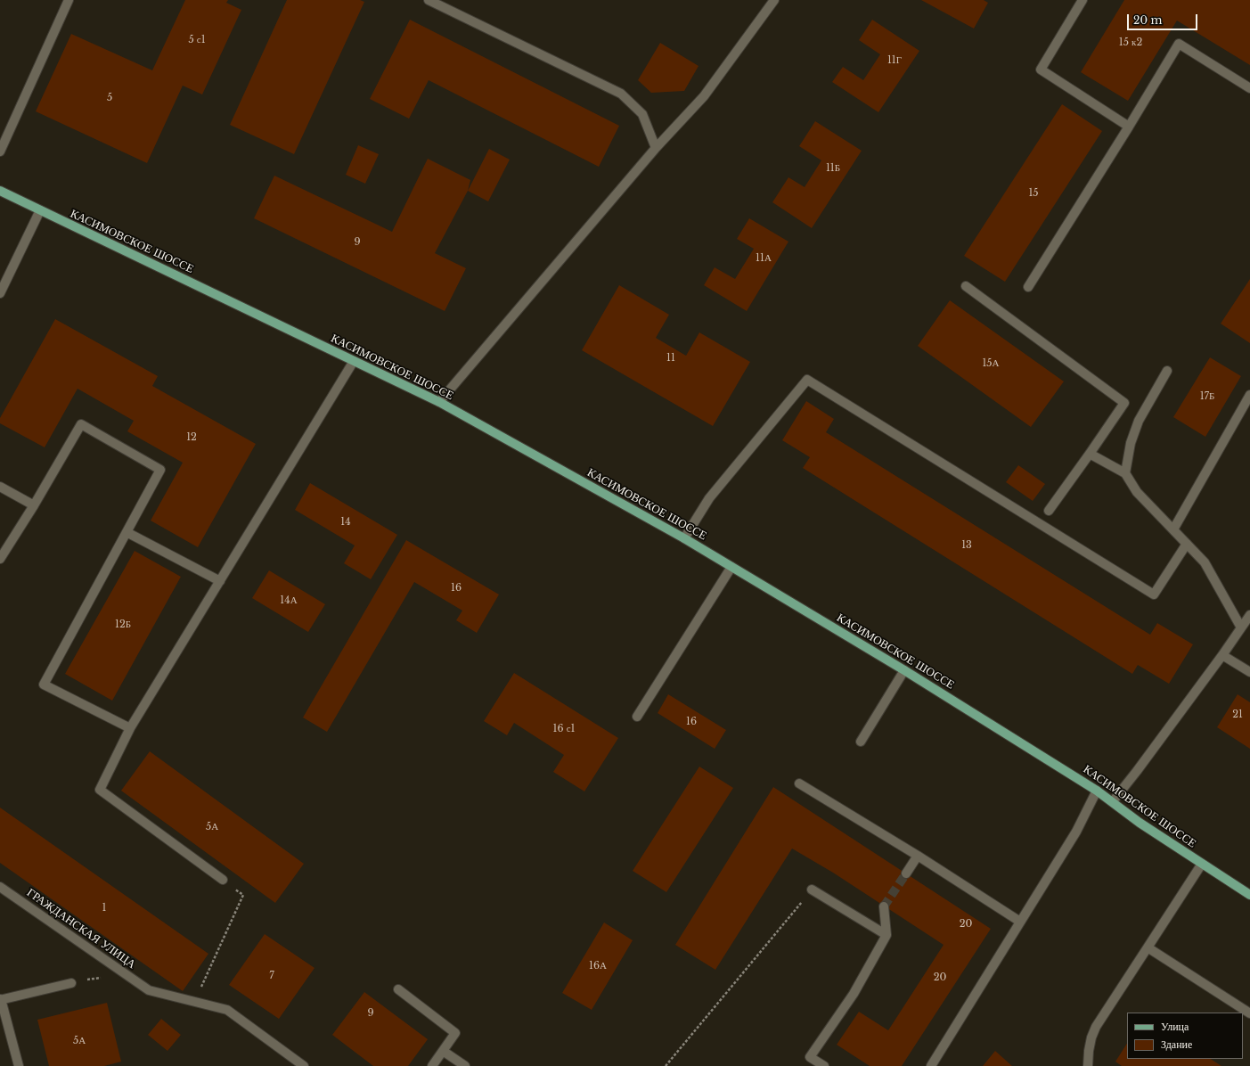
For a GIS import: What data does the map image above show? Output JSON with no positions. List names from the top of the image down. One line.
{"streets":{"main road":["КАСИМОВСКОЕ ШОССЕ"],"street":["ГРАЖДАНСКАЯ УЛИЦА"]},"house_numbers":["5 с1","15 к2","11Г","5","11Б","15","9","11А","11","15А","17Б","12","14","13","16","14А","12Б","21","16","16 с1","5А","1","20","16А","7","20","9","5А"],"legend":["Улица","Здание"],"scale_bar":"20 m"}
